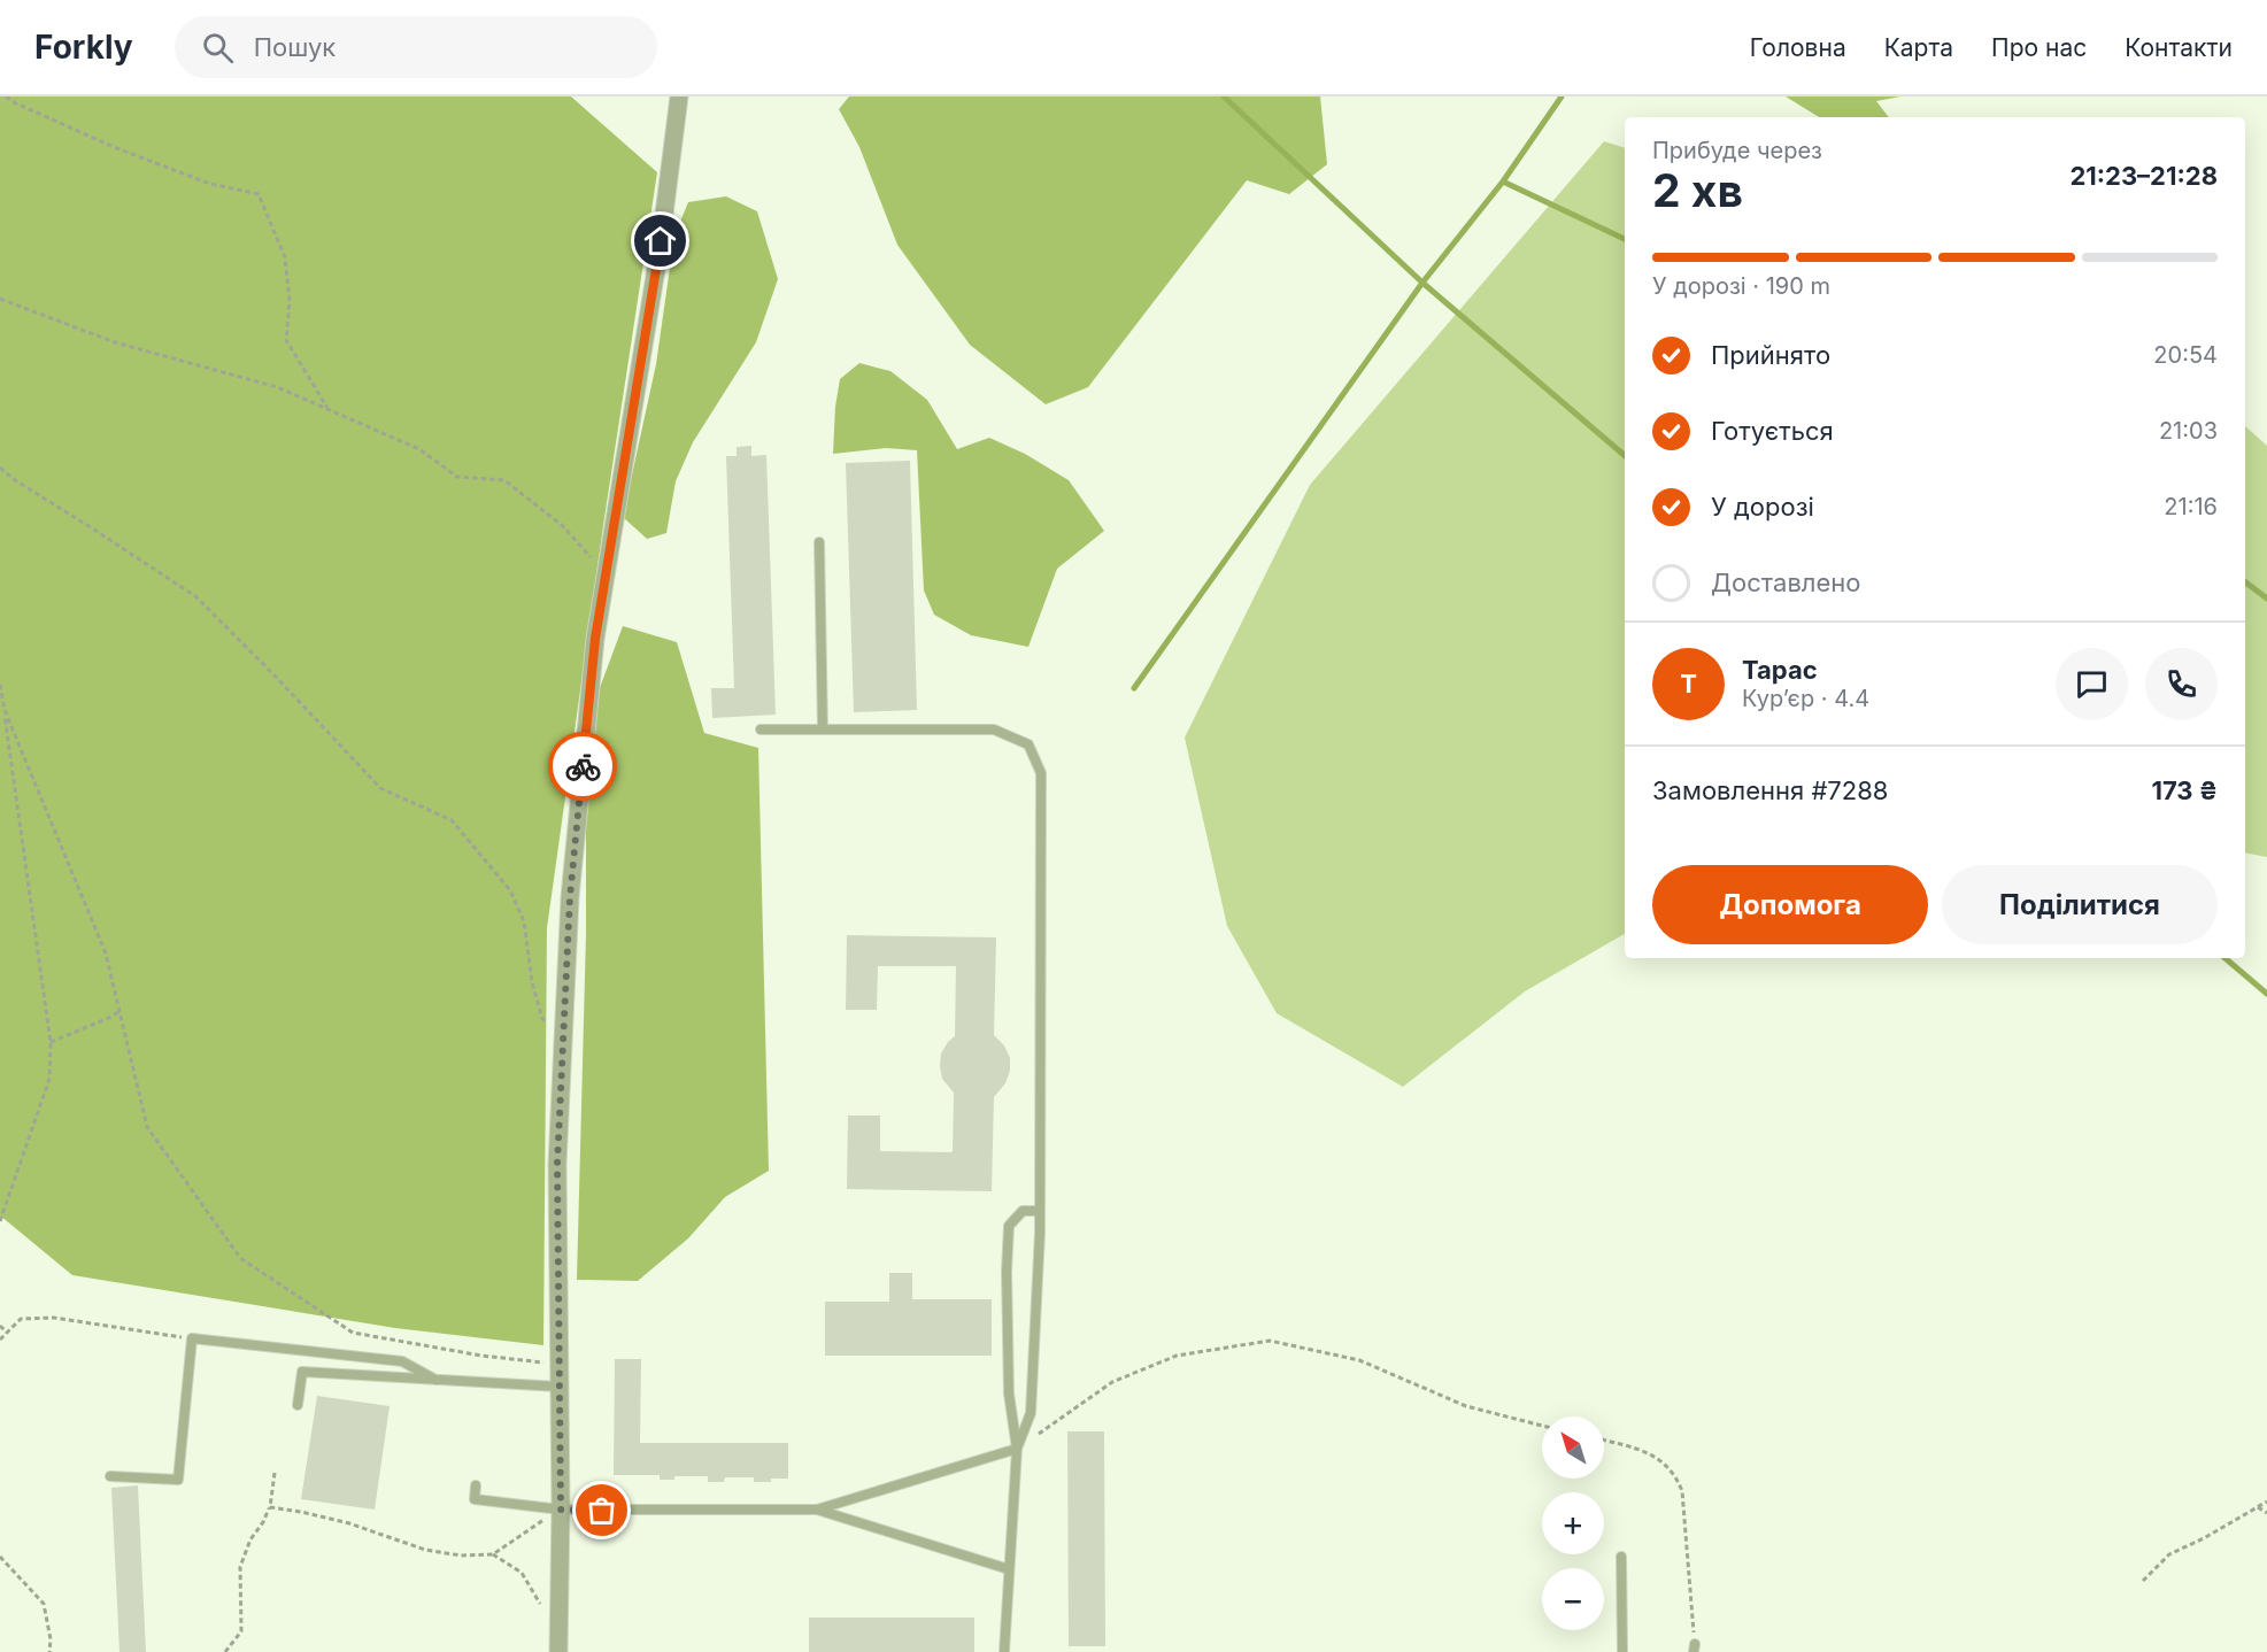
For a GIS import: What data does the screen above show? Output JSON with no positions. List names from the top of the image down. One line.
{"north":"top left","page":{"header":"Forkly","search":"Пошук","nav":["Головна","Карта","Про нас","Контакти"],"heading":["2 хв","Прибуде через","21:23–21:28"],"panel":["Тарас","Кур’єр · 4.4","Замовлення #7288","173 ₴"],"bar":"У дорозі · 190 m","list":[["Прийнято","20:54"],["Готується","21:03"],["У дорозі","21:16"],"Доставлено"],"round":"Т","buttons":["Допомога","Поділитися"],"map_buttons":["+","−"]}}
